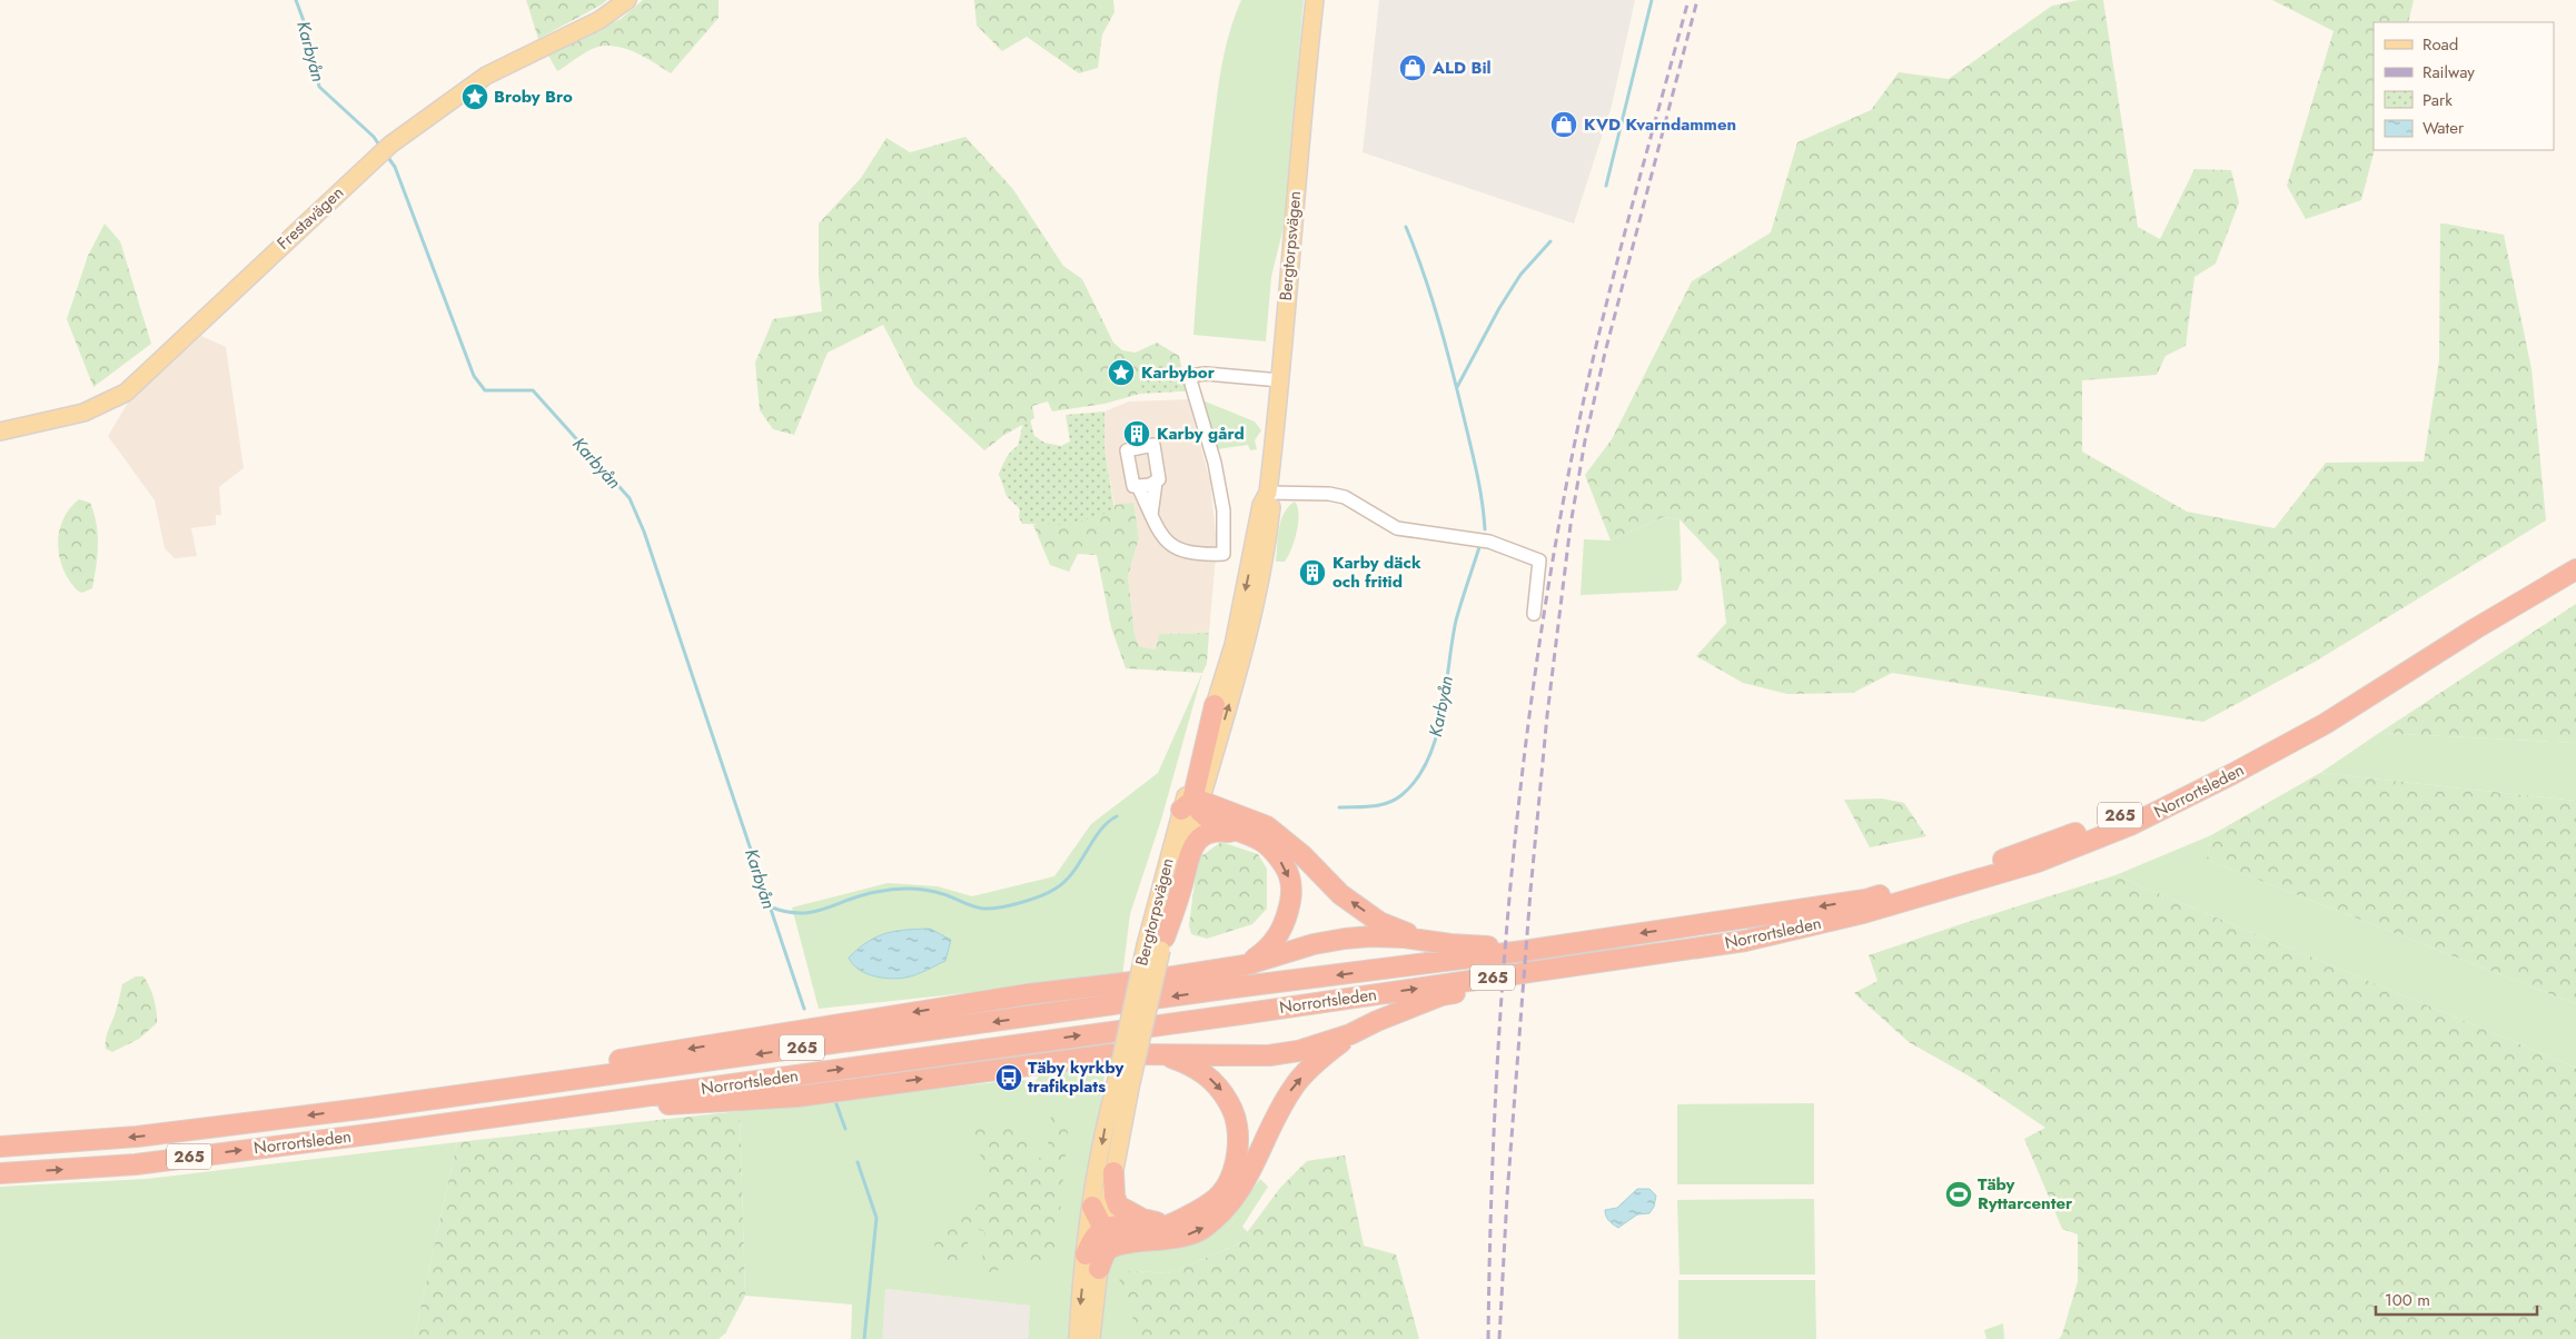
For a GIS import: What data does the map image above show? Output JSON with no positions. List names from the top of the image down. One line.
{"streets":{"highway":["Norrortsleden","265"],"main road":["Frestavägen","Bergtorpsvägen"]},"water":["Karbyån"],"places":{"shop":["ALD Bil","KVD Kvarndammen"],"place":["Broby Bro","Karbybor"],"building":["Karby gård","Karby däck och fritid"],"bus stop":["Täby kyrkby trafikplats"],"sports":["Täby Ryttarcenter"]},"legend":["Road","Railway","Park","Water"],"scale_bar":"100 m"}
